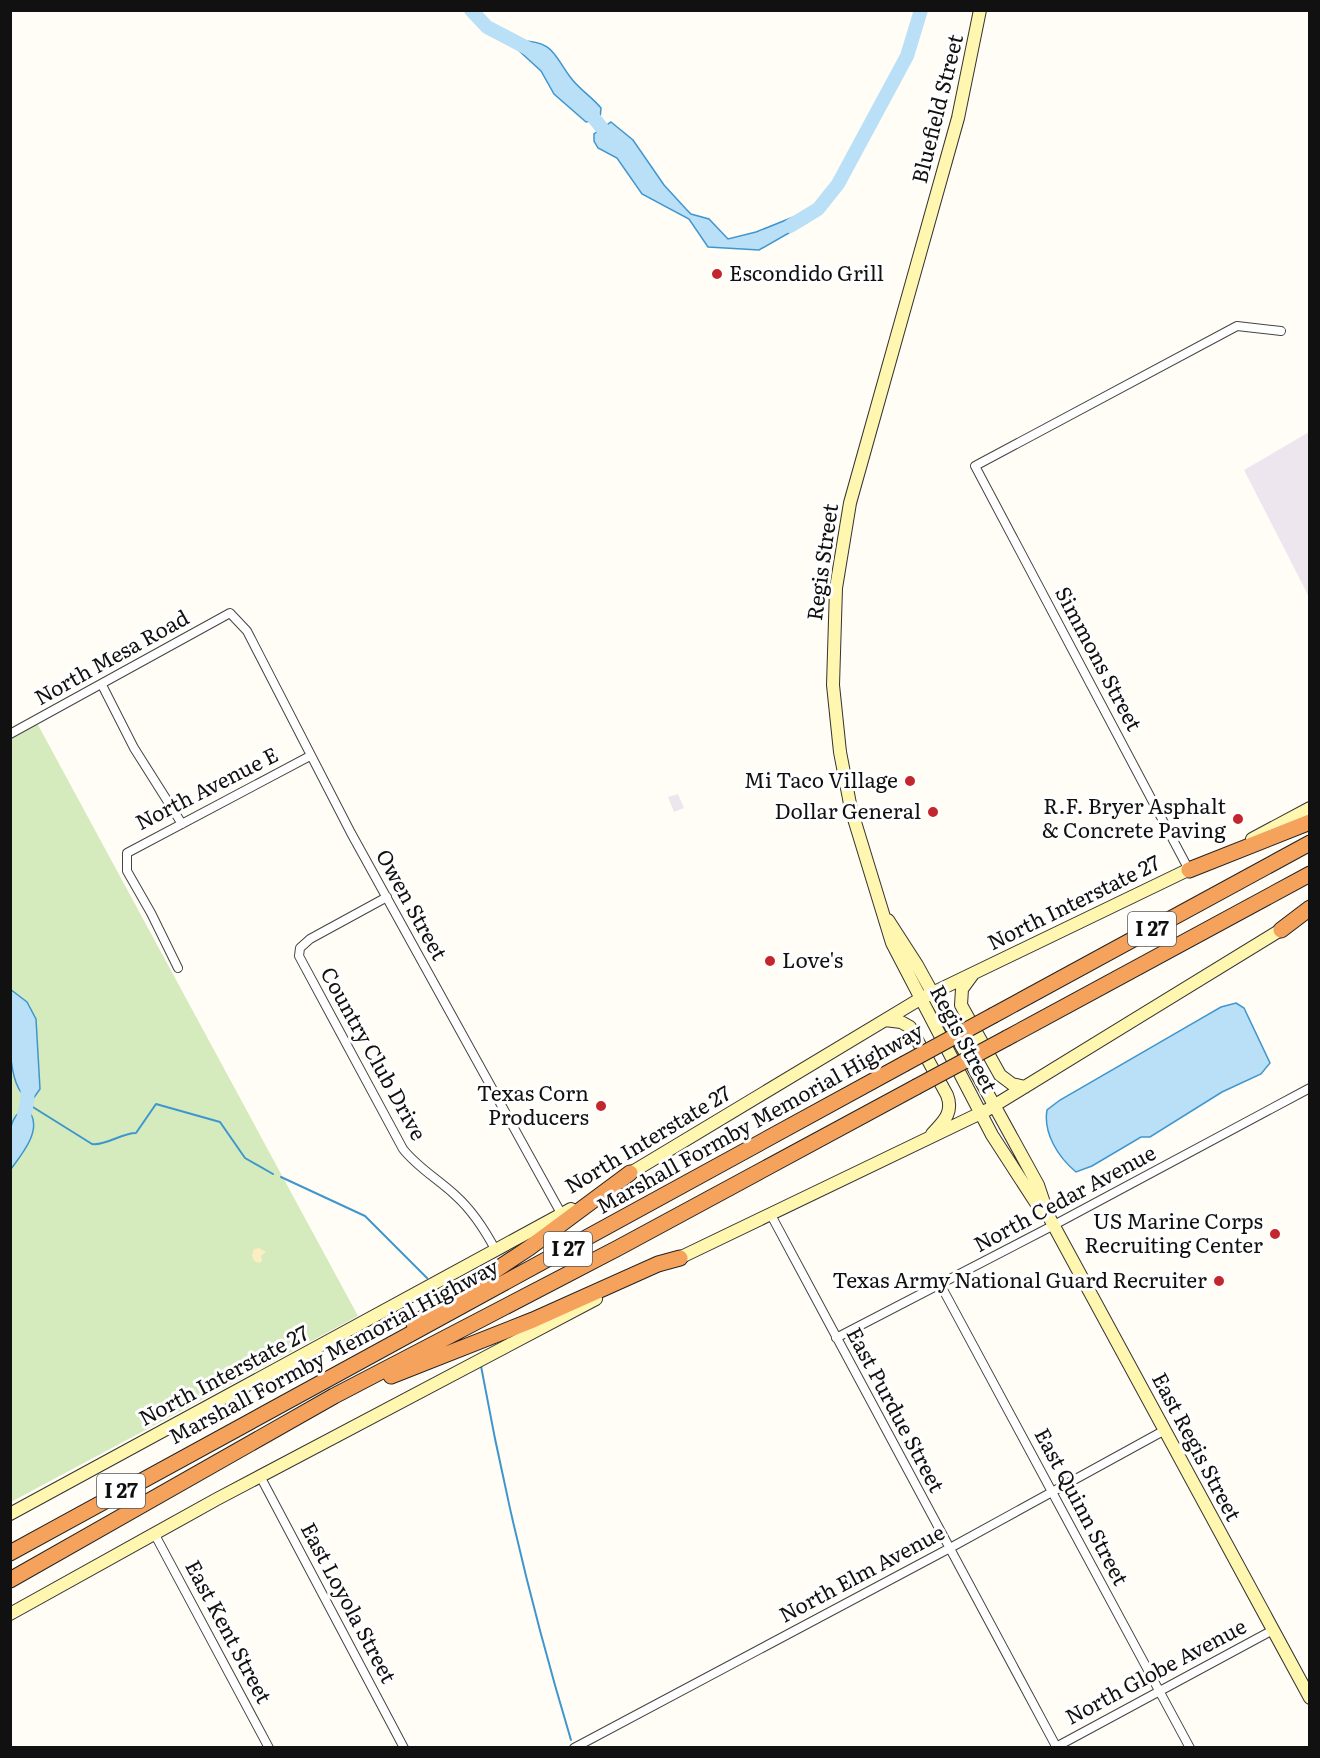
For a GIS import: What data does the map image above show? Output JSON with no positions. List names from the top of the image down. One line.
{"streets":{"highway":["I 27","Marshall Formby Memorial Highway"],"main road":["Bluefield Street","Regis Street","North Interstate 27","East Regis Street"],"street":["North Mesa Road","Simmons Street","North Avenue E","Owen Street","Country Club Drive","North Cedar Avenue","East Purdue Street","East Quinn Street","North Elm Avenue","East Loyola Street","East Kent Street","North Globe Avenue"]},"crossings":[["Bluefield Street","Regis Street"],["Regis Street","North Interstate 27"],["Regis Street","East Regis Street"],["North Mesa Road","Owen Street"],["Simmons Street","North Interstate 27"],["North Avenue E","Owen Street"],["North Interstate 27","Owen Street"],["North Interstate 27","Country Club Drive"],["Owen Street","Country Club Drive"],["North Cedar Avenue","East Purdue Street"],["North Cedar Avenue","East Regis Street"],["North Cedar Avenue","East Quinn Street"],["East Purdue Street","North Elm Avenue"],["East Purdue Street","North Globe Avenue"],["East Regis Street","North Elm Avenue"],["East Regis Street","North Globe Avenue"],["East Quinn Street","North Elm Avenue"],["East Quinn Street","North Globe Avenue"]],"places":["Escondido Grill","Mi Taco Village","Dollar General","R.F. Bryer Asphalt & Concrete Paving","Love's","Texas Corn Producers","US Marine Corps Recruiting Center","Texas Army National Guard Recruiter"]}
